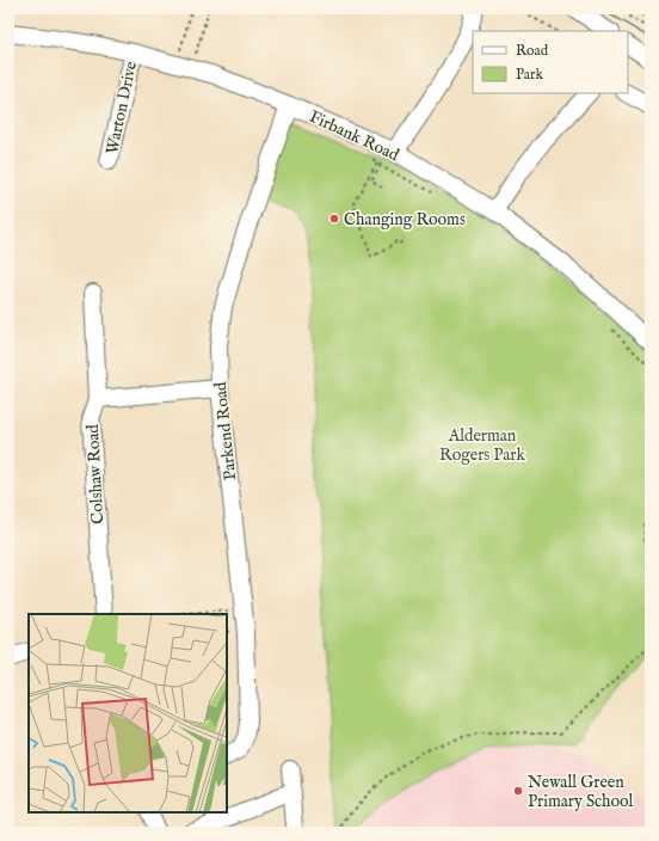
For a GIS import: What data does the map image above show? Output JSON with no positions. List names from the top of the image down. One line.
{"streets":{"street":["Warton Drive","Firbank Road","Parkend Road","Colshaw Road"]},"crossings":[["Warton Drive","Firbank Road"],["Firbank Road","Parkend Road"],["Parkend Road","Colshaw Road"]],"parks":["Alderman Rogers Park"],"places":["Changing Rooms","Newall Green Primary School"],"legend":["Road","Park"]}
